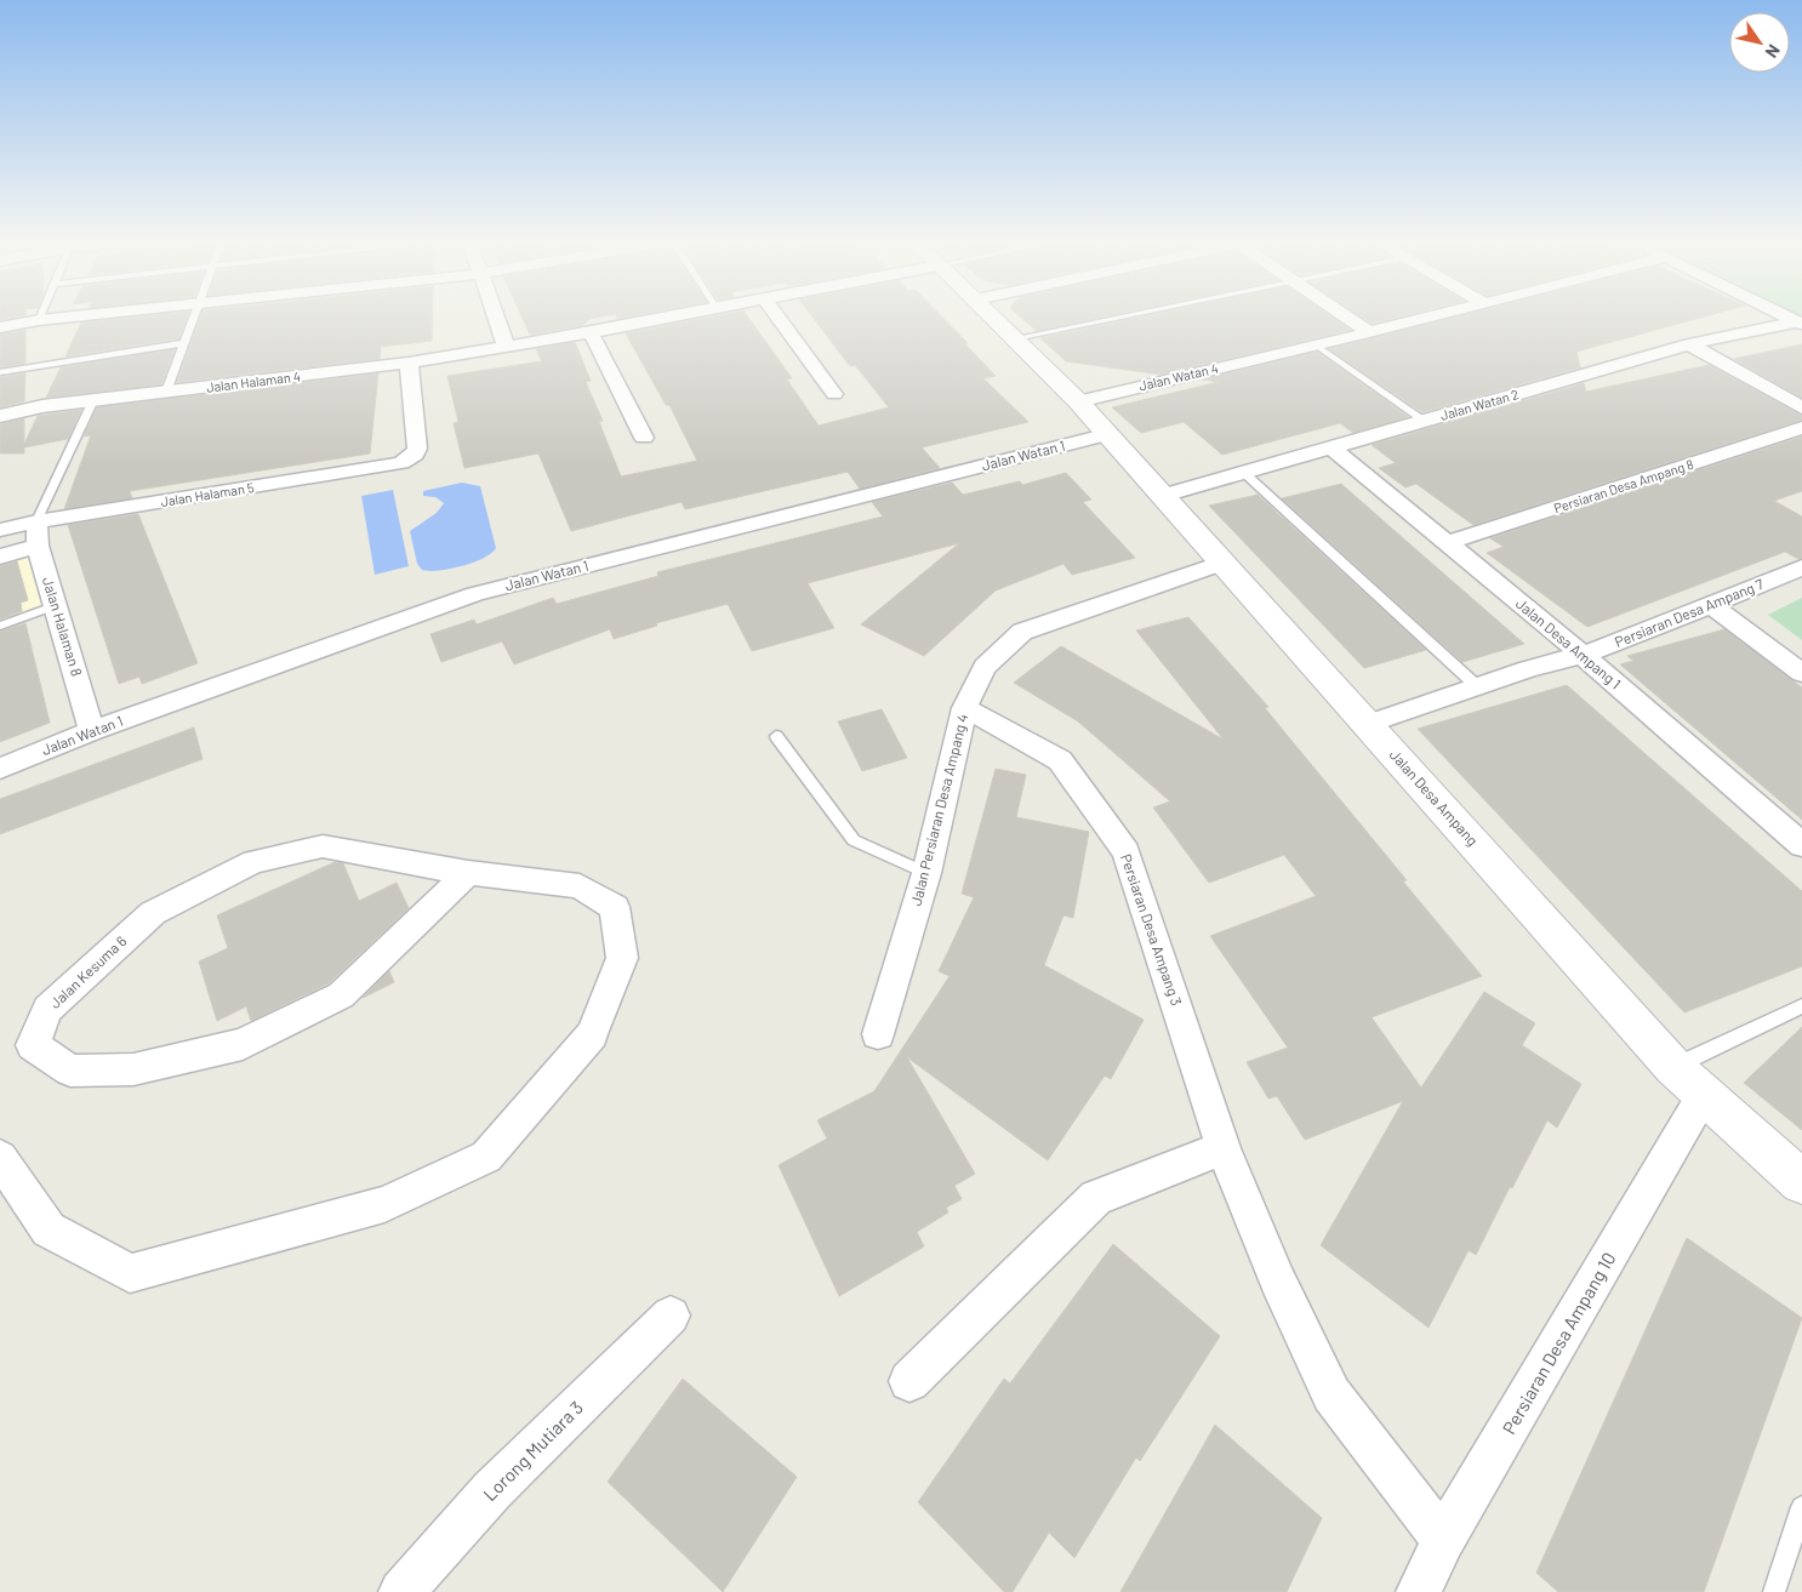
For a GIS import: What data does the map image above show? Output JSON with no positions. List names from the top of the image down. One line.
{"streets":{"street":["Jalan Watan 4","Jalan Halaman 4","Jalan Watan 2","Jalan Watan 1","Persiaran Desa Ampang 8","Jalan Halaman 5","Persiaran Desa Ampang 7","Jalan Halaman 8","Jalan Desa Ampang 1","Jalan Desa Ampang","Jalan Persiaran Desa Ampang 4","Persiaran Desa Ampang 3","Jalan Kesuma 6","Persiaran Desa Ampang 10","Lorong Mutiara 3"]},"crossings":[["Jalan Watan 4","Jalan Desa Ampang"],["Jalan Halaman 4","Jalan Halaman 5"],["Jalan Watan 2","Jalan Desa Ampang 1"],["Jalan Watan 2","Jalan Desa Ampang"],["Jalan Watan 1","Jalan Halaman 8"],["Jalan Watan 1","Jalan Desa Ampang"],["Persiaran Desa Ampang 8","Jalan Desa Ampang 1"],["Jalan Halaman 5","Jalan Halaman 8"],["Persiaran Desa Ampang 7","Jalan Desa Ampang 1"],["Persiaran Desa Ampang 7","Jalan Desa Ampang"],["Jalan Desa Ampang","Jalan Persiaran Desa Ampang 4"],["Jalan Desa Ampang","Persiaran Desa Ampang 10"],["Jalan Persiaran Desa Ampang 4","Persiaran Desa Ampang 3"],["Persiaran Desa Ampang 3","Persiaran Desa Ampang 10"]],"north":"bottom right"}
